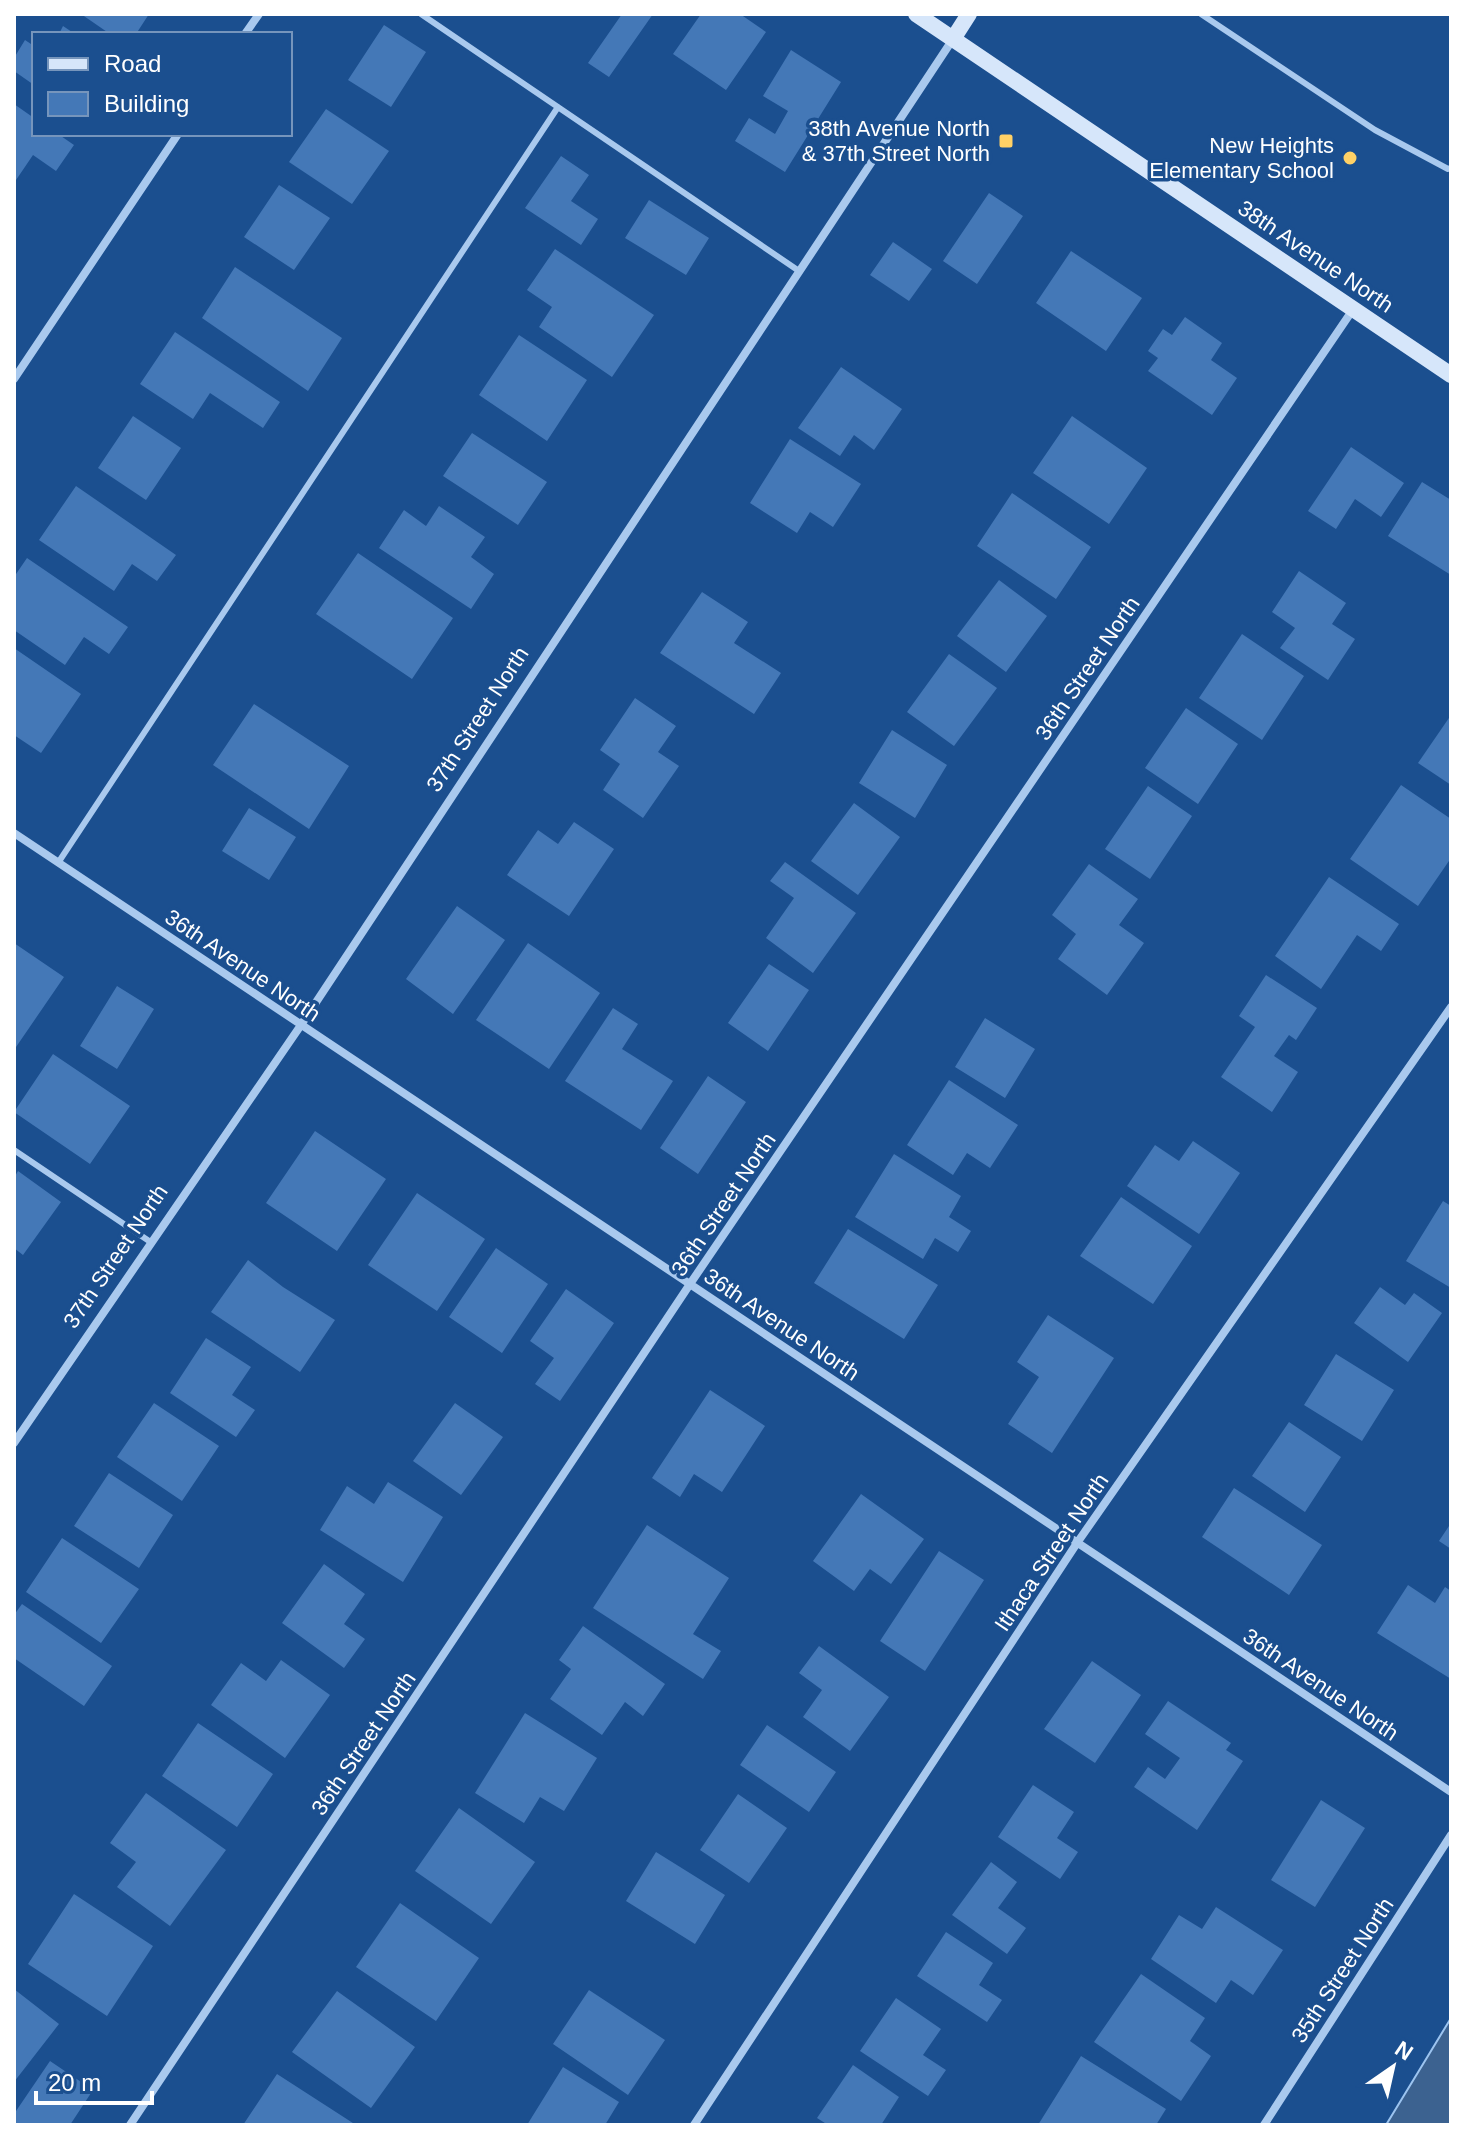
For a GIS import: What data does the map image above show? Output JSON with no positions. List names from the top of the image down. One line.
{"streets":{"main road":["38th Avenue North","37th Street North"],"street":["36th Street North","36th Avenue North","Ithaca Street North","35th Street North"]},"crossings":[["38th Avenue North","36th Street North"],["38th Avenue North","37th Street North"],["36th Street North","36th Avenue North"],["37th Street North","36th Avenue North"],["36th Avenue North","Ithaca Street North"]],"places":{"transit":["38th Avenue North & 37th Street North"],"other":["New Heights Elementary School"]},"legend":["Road","Building"],"scale_bar":"20 m","north":"top right"}
